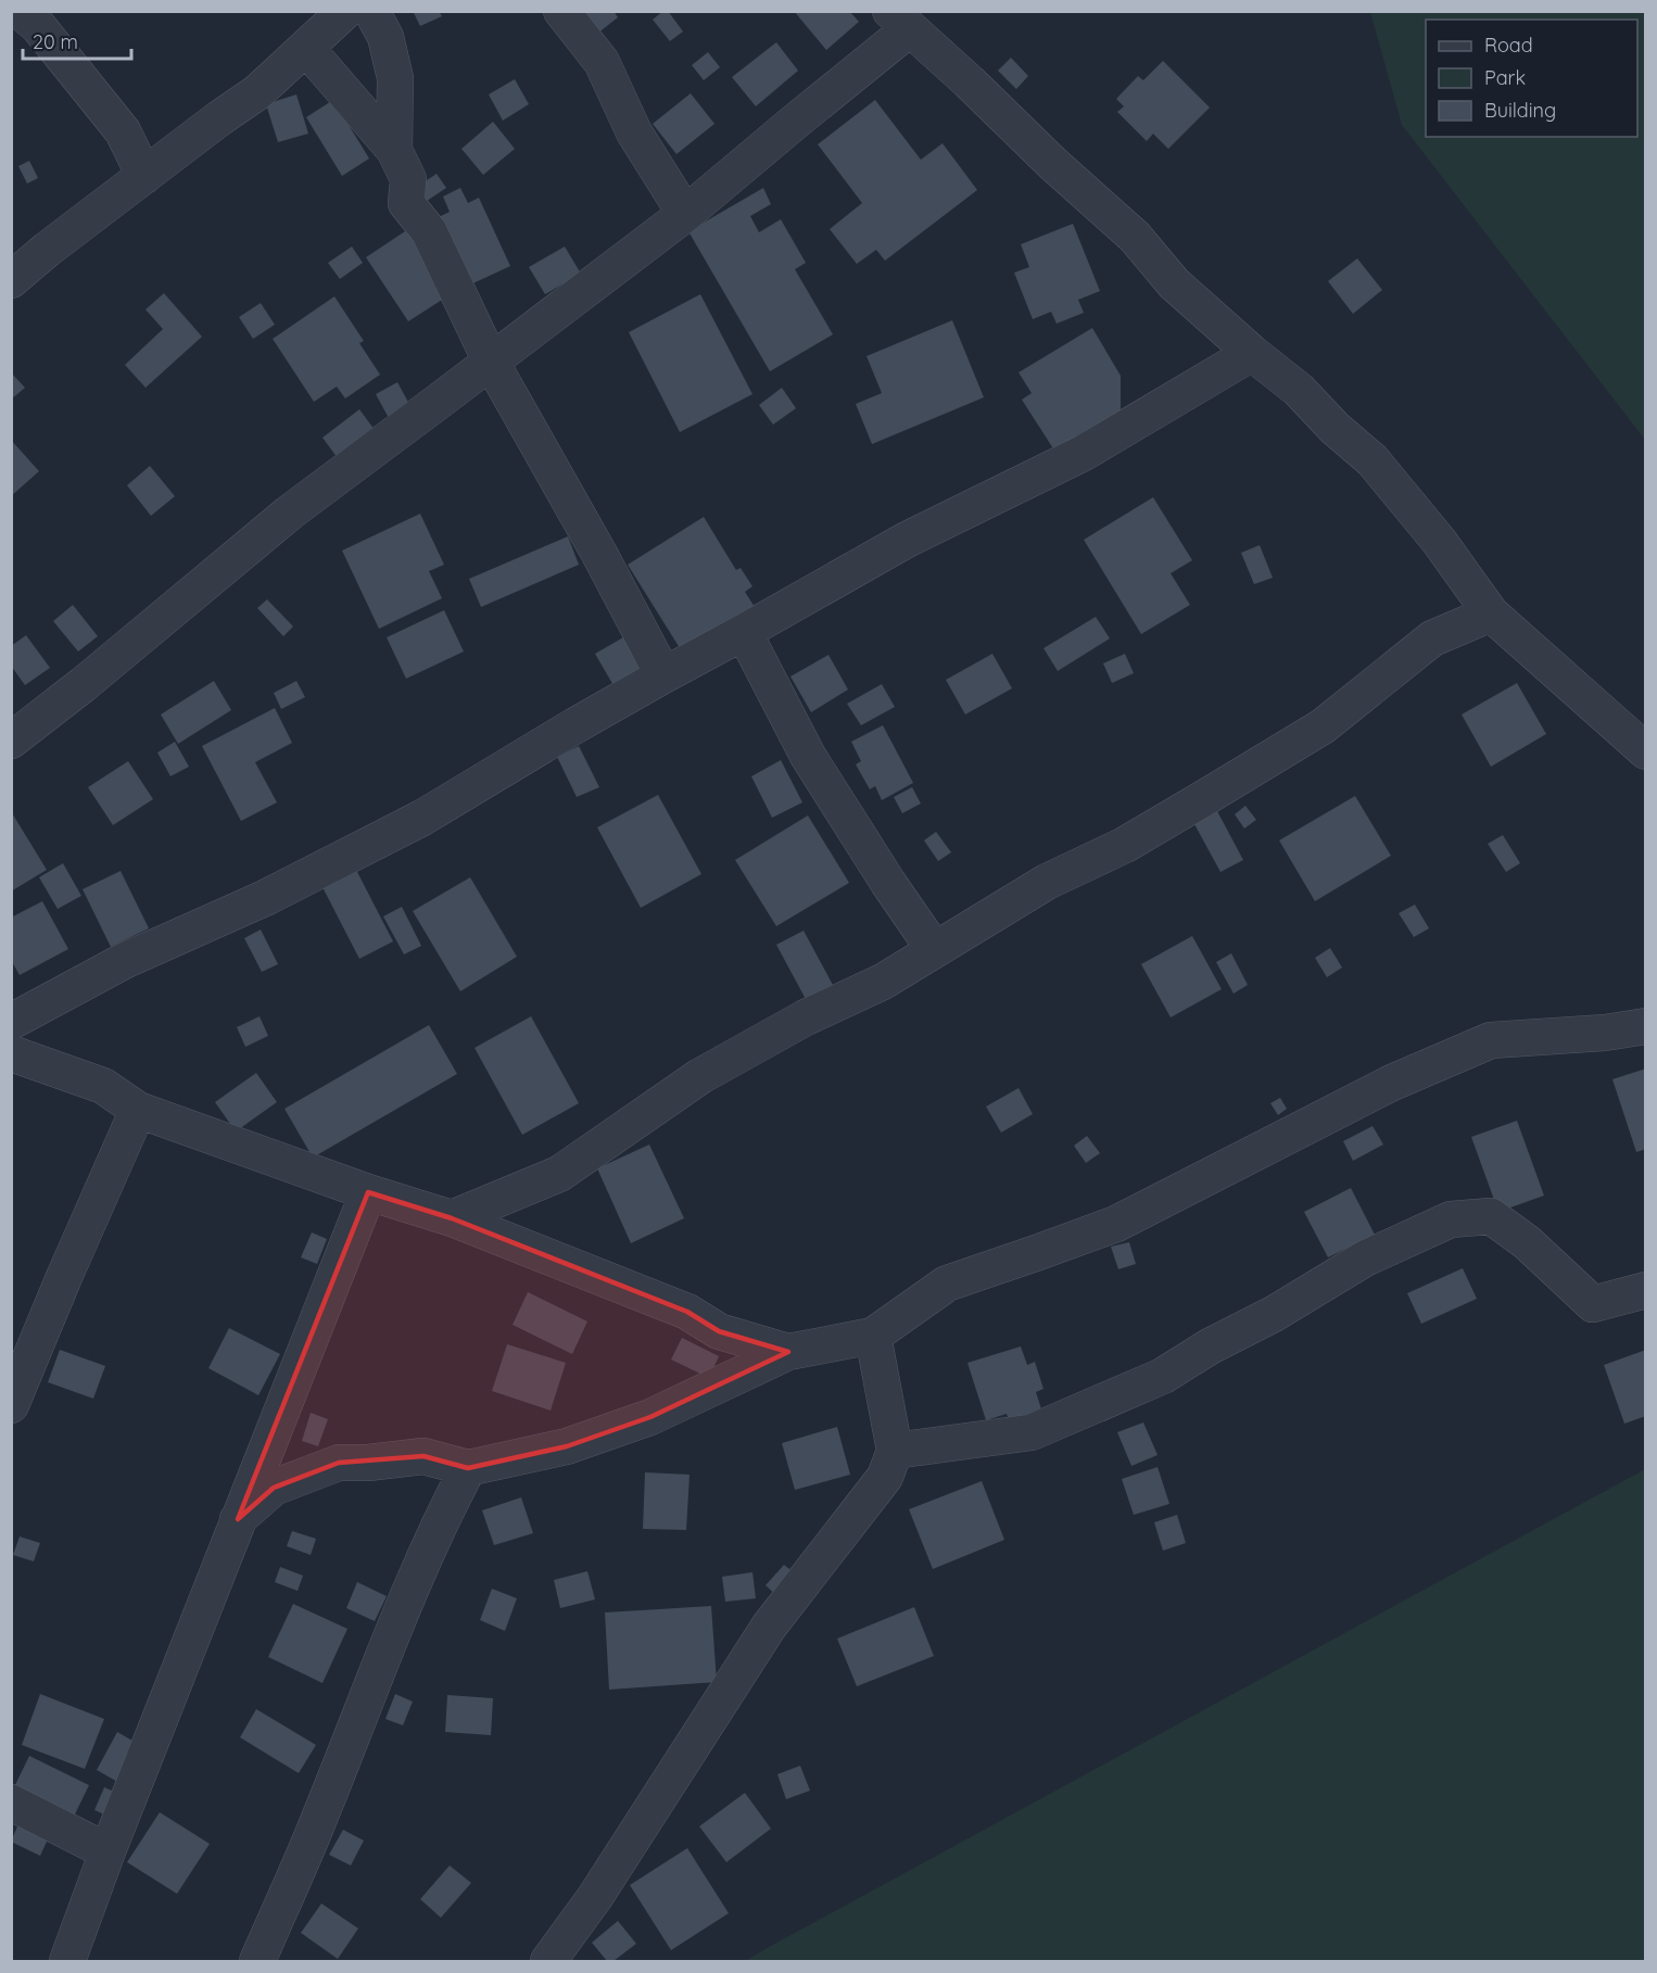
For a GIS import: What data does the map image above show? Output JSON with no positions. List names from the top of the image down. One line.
{"legend":["Road","Park","Building"],"scale_bar":"20 m"}
